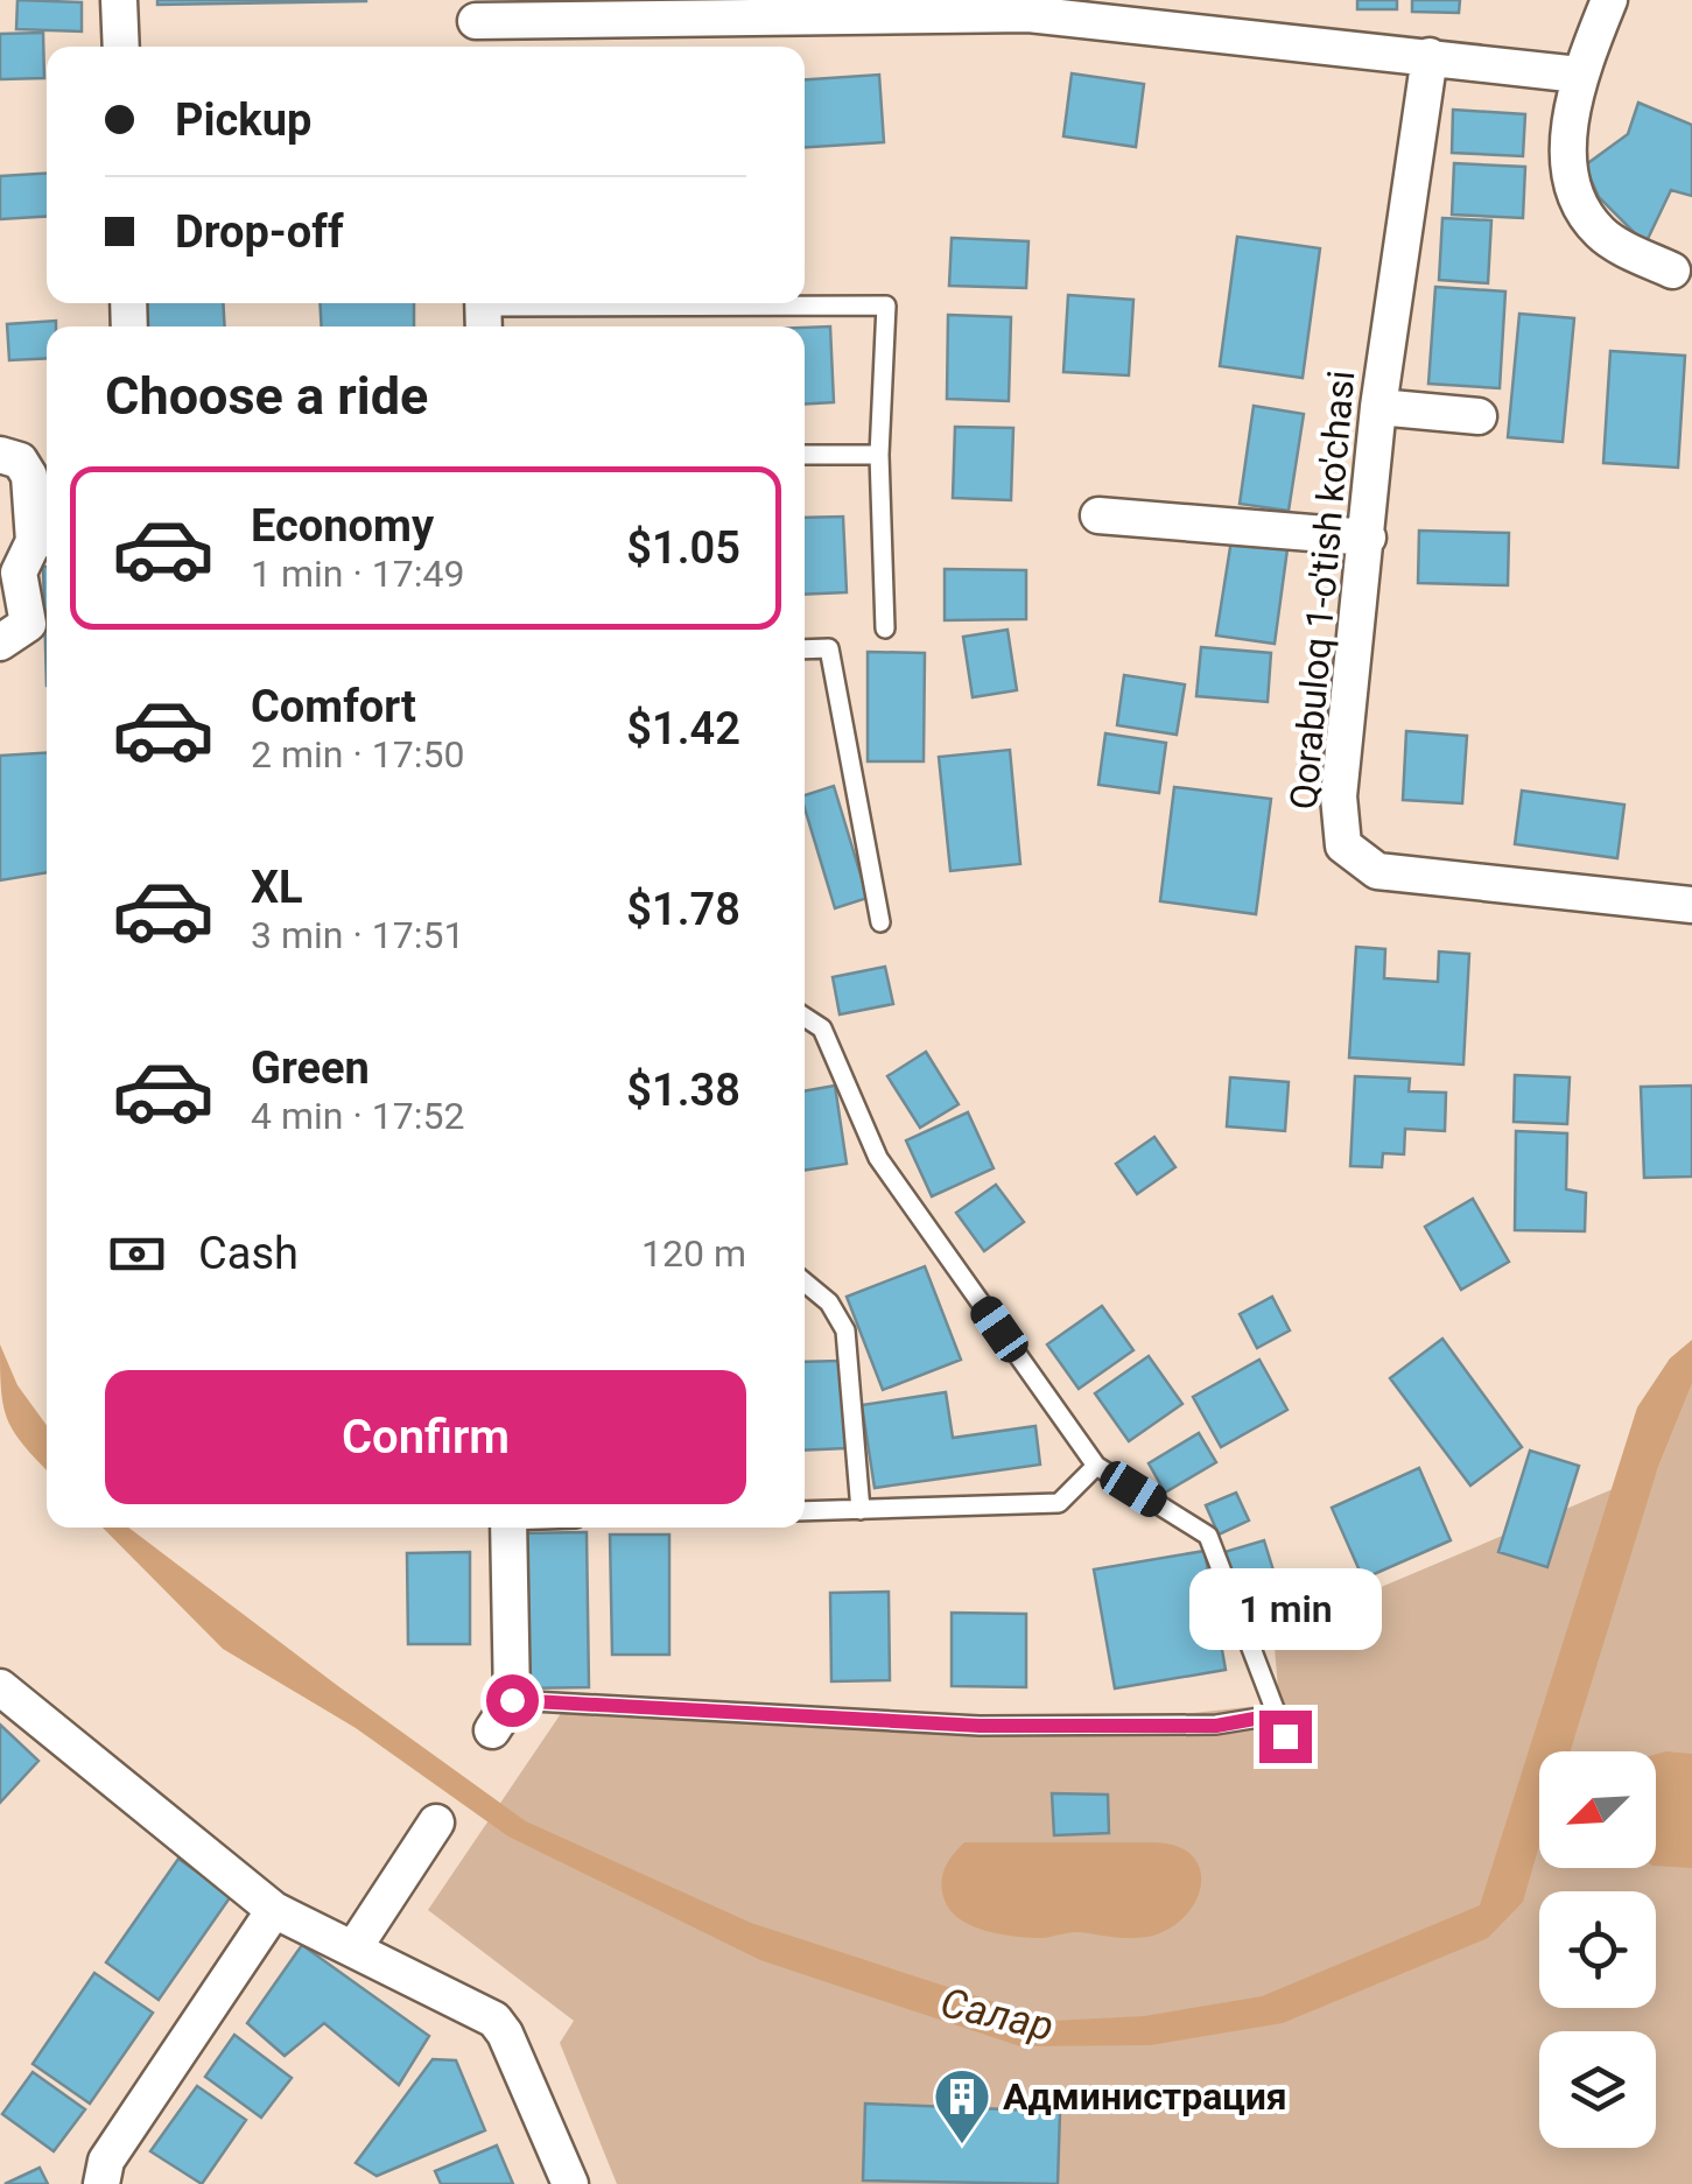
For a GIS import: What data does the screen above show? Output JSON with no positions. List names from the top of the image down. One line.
{"streets":{"street":["Qorabuloq 1-o'tish ko'chasi"]},"water":["Салар"],"places":{"building":["Администрация"]},"north":"bottom left","page":{"banner":["Pickup","Drop-off"],"heading":"Choose a ride","list":[{"name":"Economy","note":"1 min · 17:49","value":"$1.05"},{"name":"Comfort","note":"2 min · 17:50","value":"$1.42"},{"name":"XL","note":"3 min · 17:51","value":"$1.78"},{"name":"Green","note":"4 min · 17:52","value":"$1.38"}],"pay":["Cash","120 m"],"buttons":"Confirm","bubble":"1 min"}}
